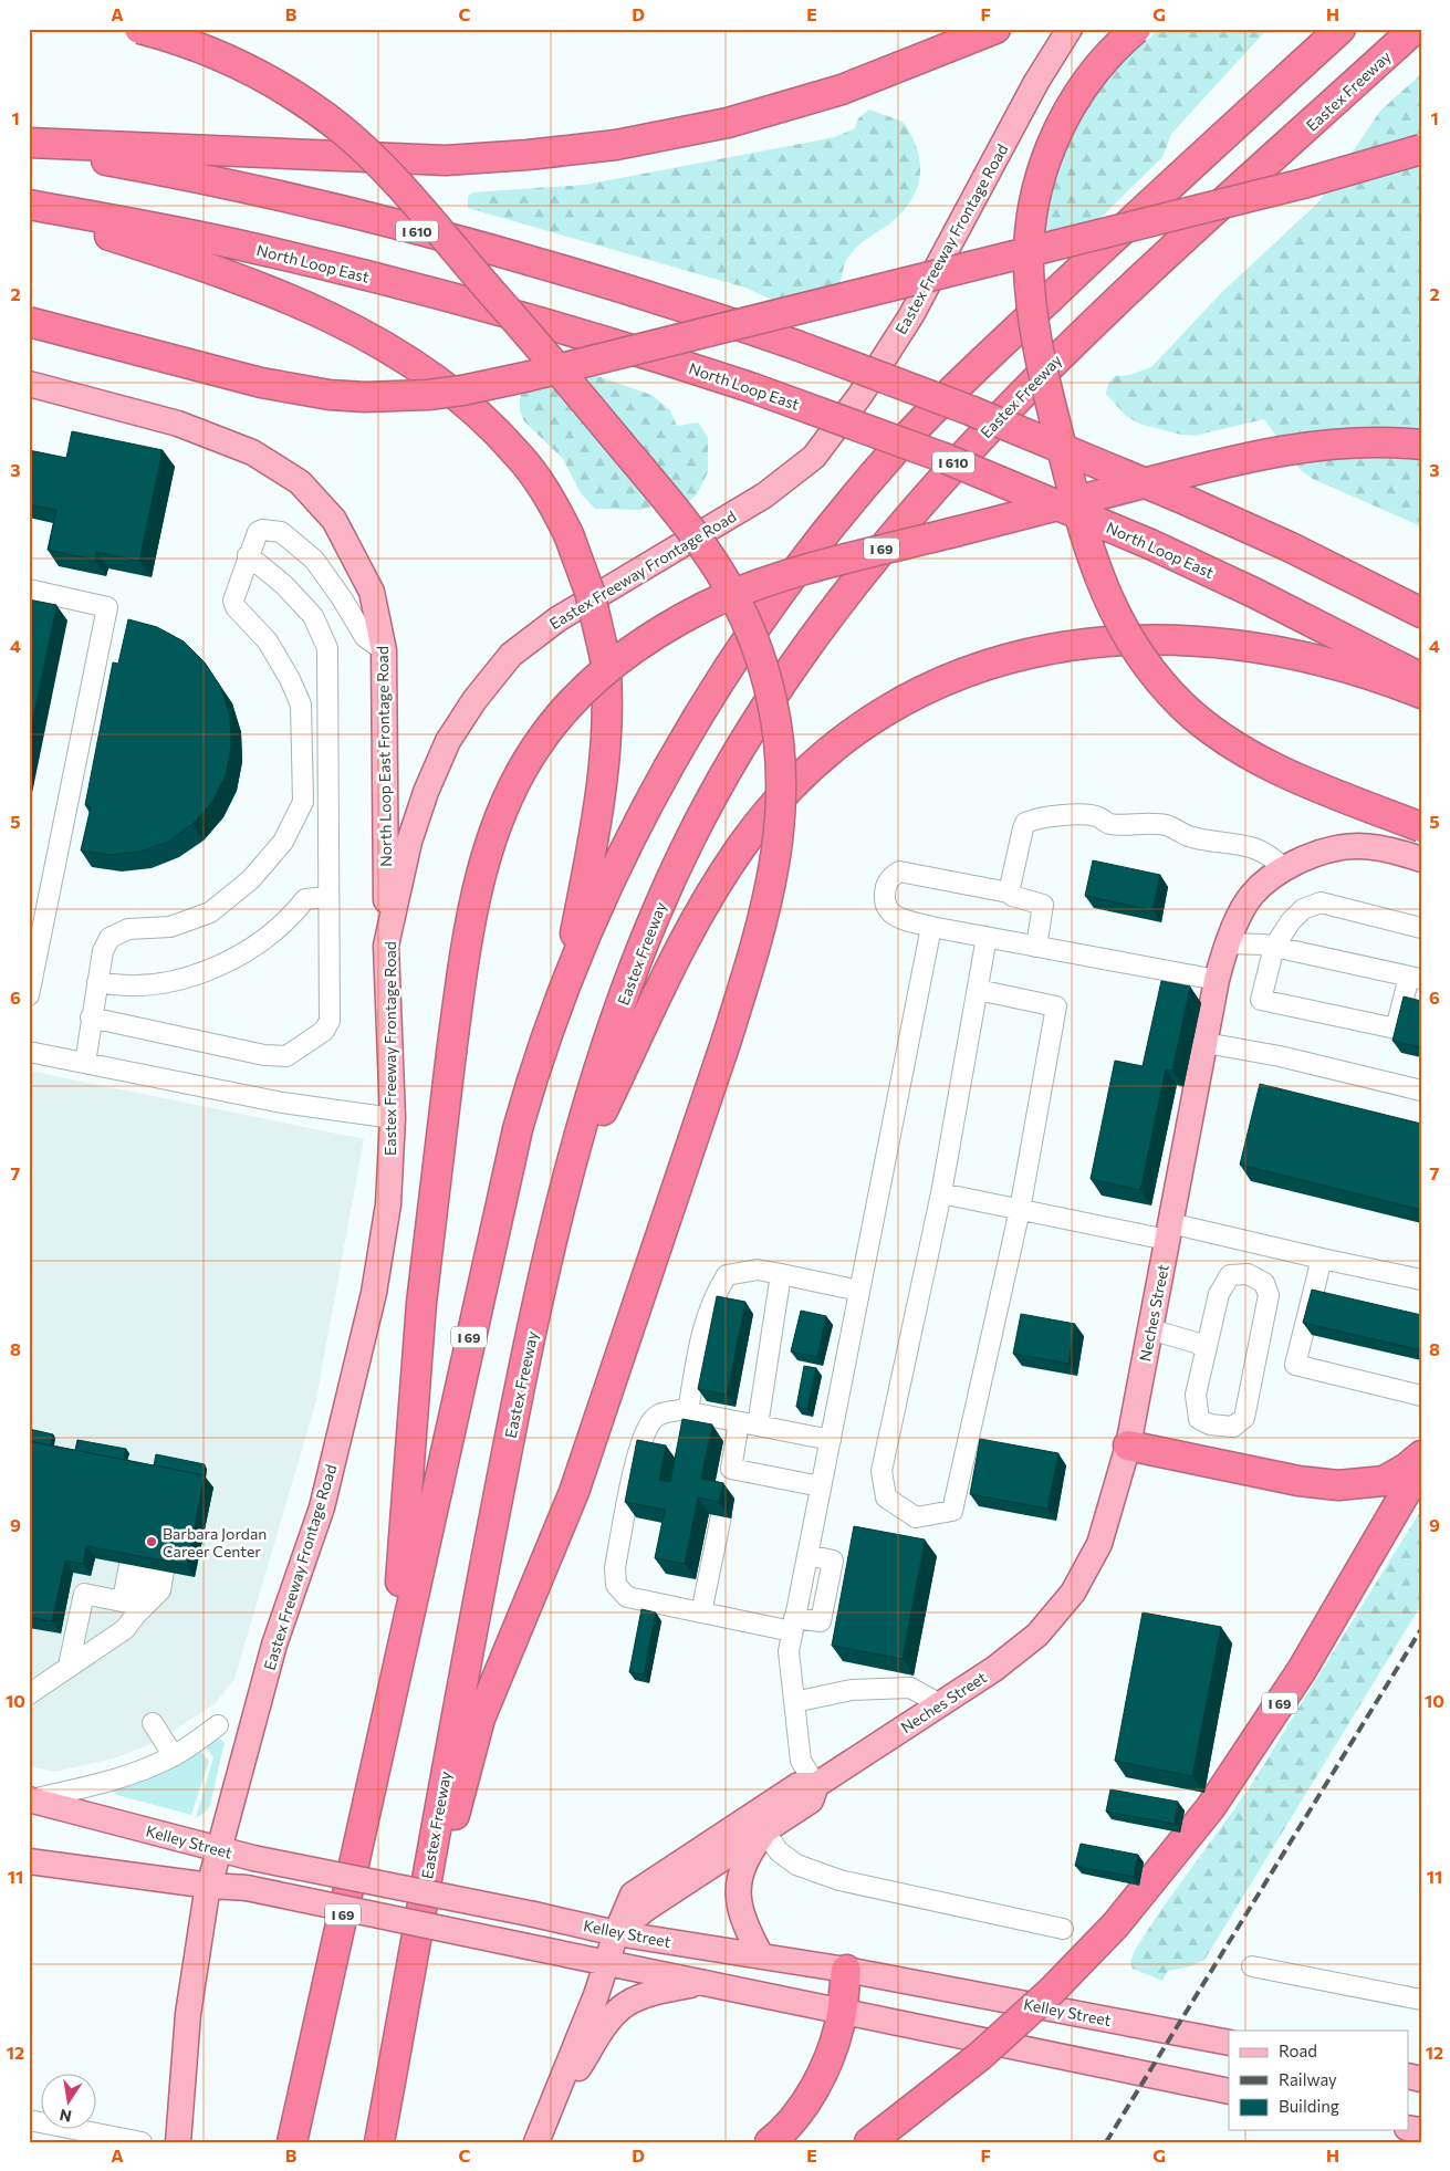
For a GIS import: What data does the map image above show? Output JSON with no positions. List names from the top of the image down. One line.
{"streets":{"highway":["Eastex Freeway","I 610","North Loop East","I 69"],"main road":["Eastex Freeway Frontage Road","North Loop East Frontage Road","Neches Street","Kelley Street"]},"crossings":[["Eastex Freeway Frontage Road","North Loop East Frontage Road"],["Eastex Freeway Frontage Road","Kelley Street"],["Neches Street","Kelley Street"]],"places":["Barbara Jordan Career Center"],"legend":["Road","Railway","Building"],"north":"bottom","grid":{"columns":["A","B","C","D","E","F","G","H"],"rows":["1","2","3","4","5","6","7","8","9","10","11","12"]}}
